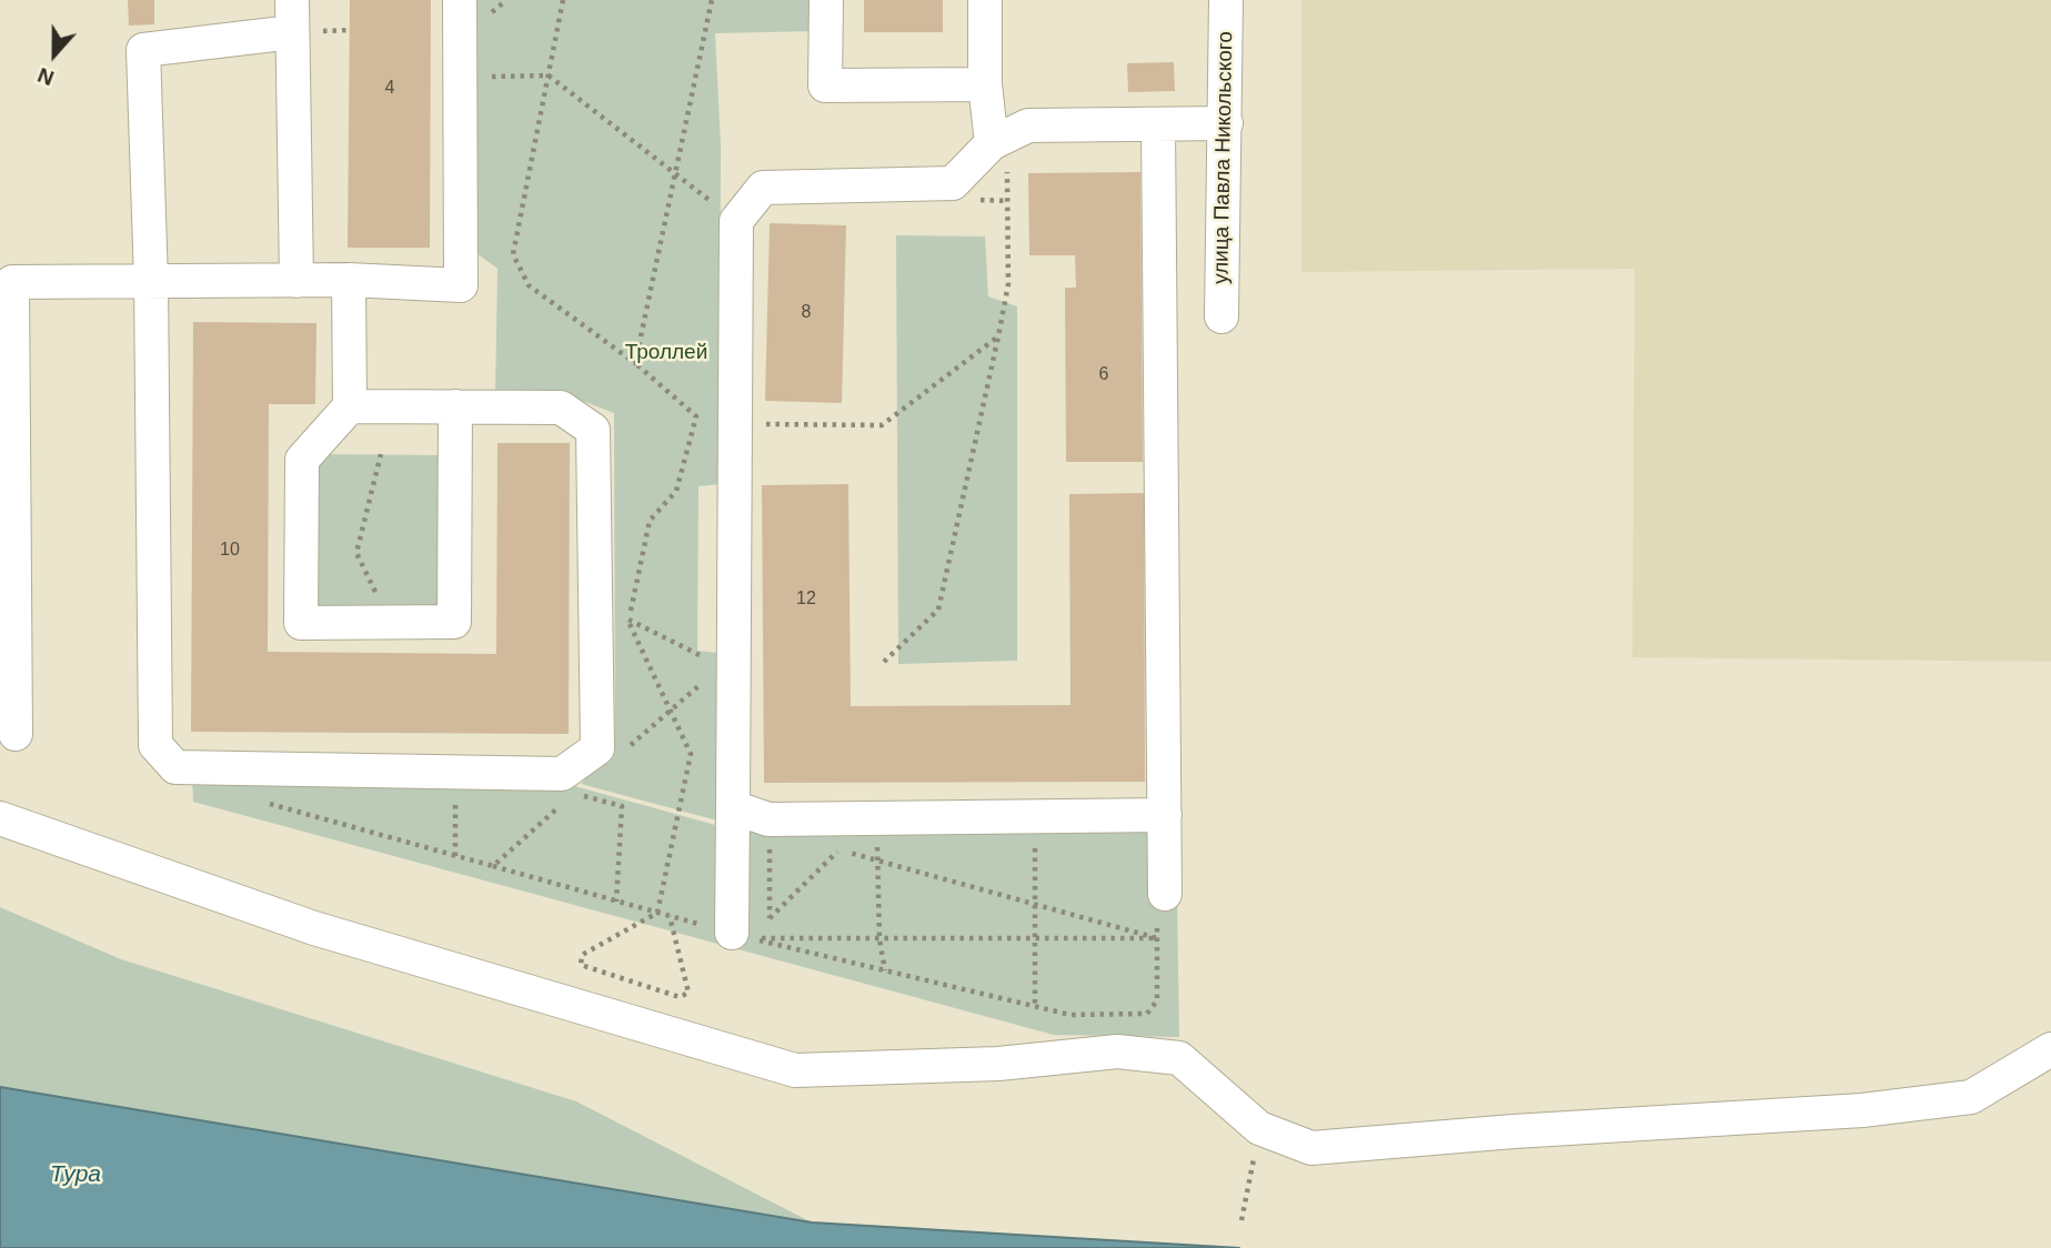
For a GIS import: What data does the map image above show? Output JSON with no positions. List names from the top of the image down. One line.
{"streets":{"street":["улица Павла Никольского"]},"water":["Тура"],"parks":["Троллей"],"house_numbers":["4","8","6","10","12"],"north":"bottom"}
